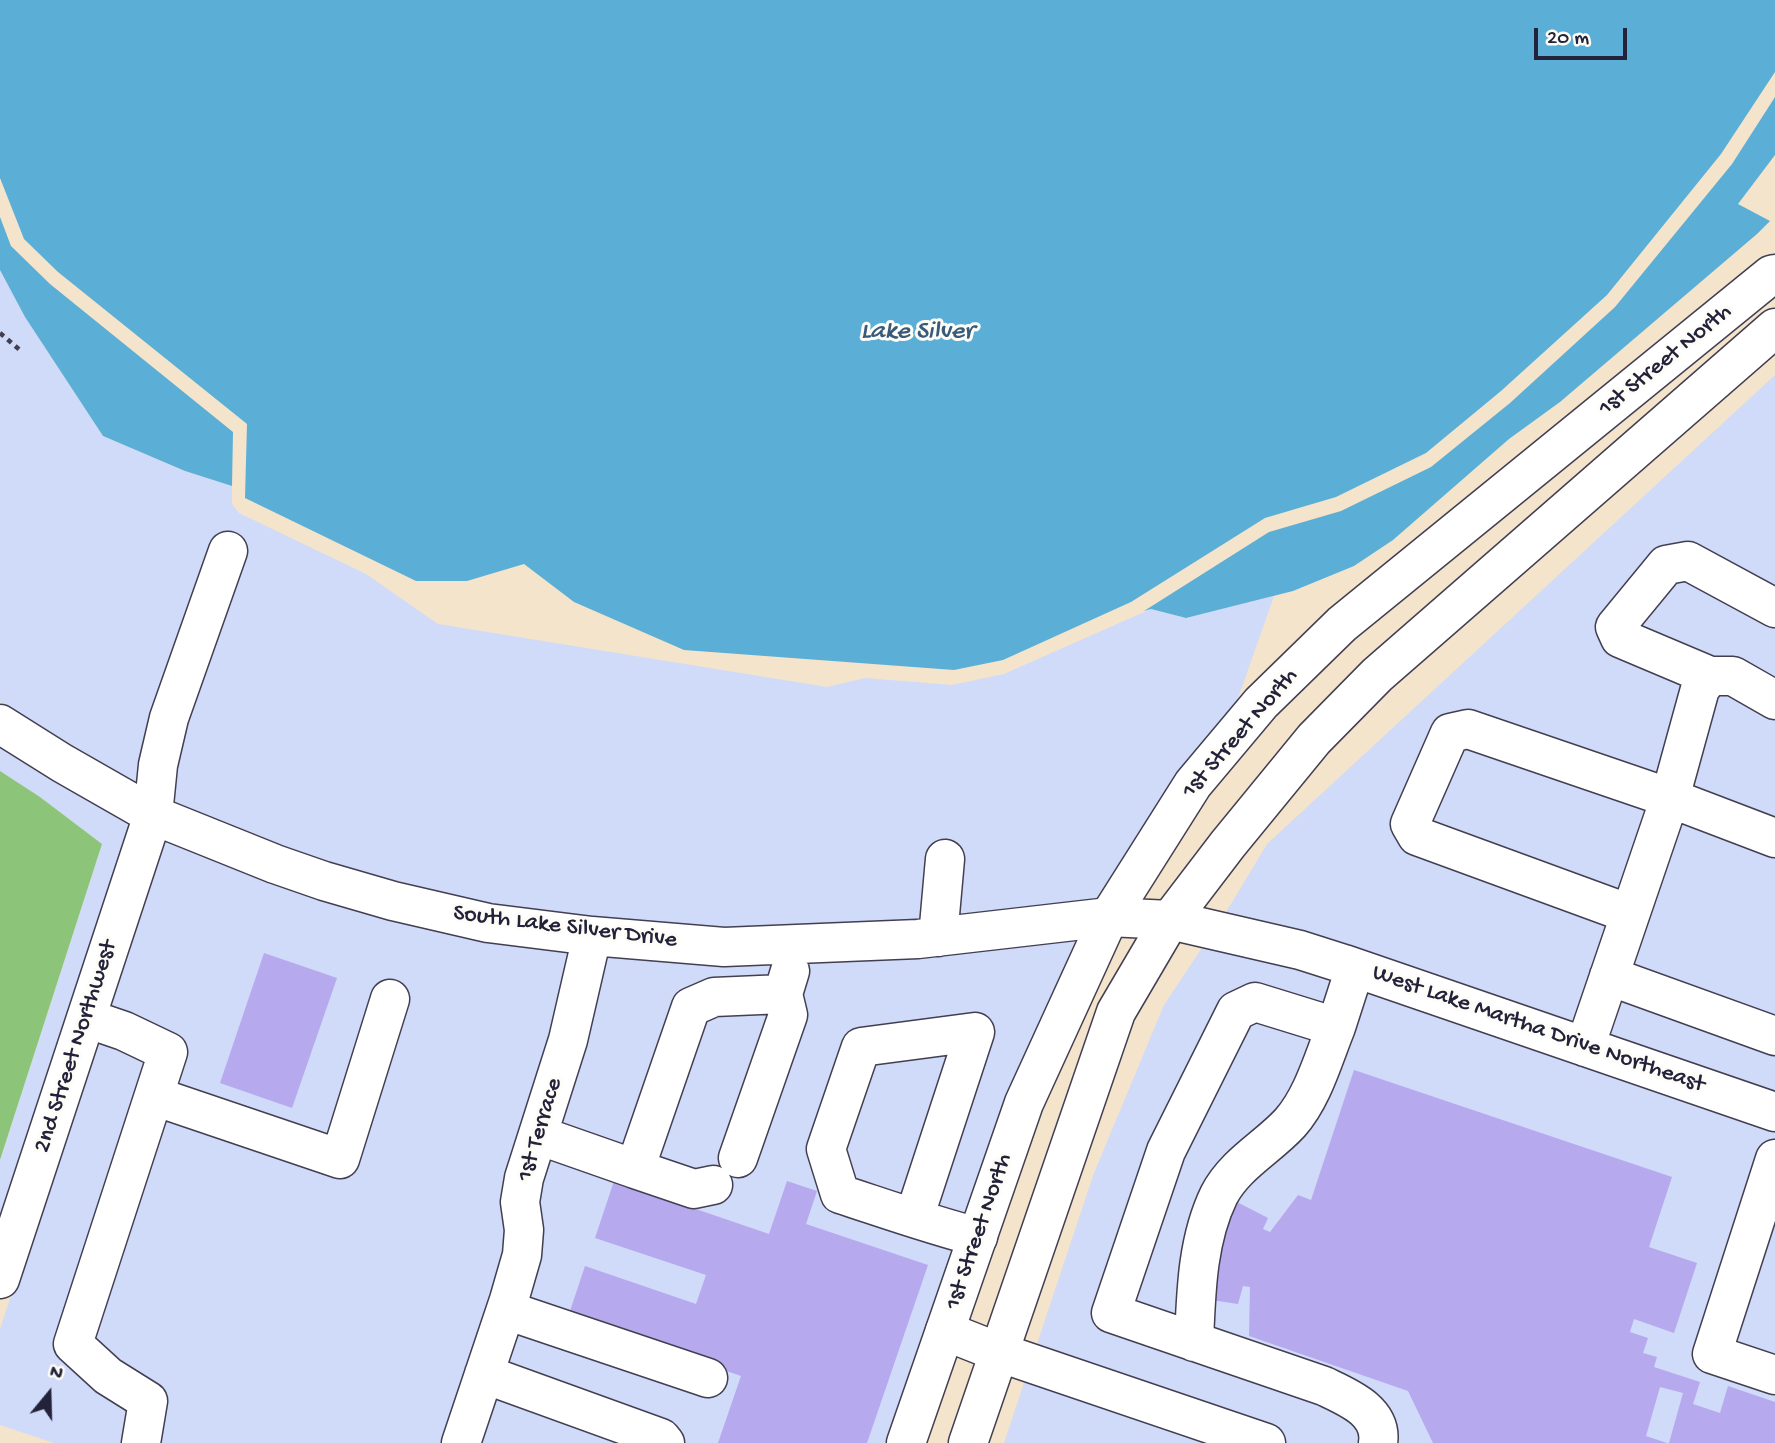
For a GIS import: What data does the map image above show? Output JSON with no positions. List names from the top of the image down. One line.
{"streets":{"street":["1st Street North","South Lake Silver Drive","West Lake Martha Drive Northeast","2nd Street Northwest","1st Terrace"]},"crossings":[["1st Street North","South Lake Silver Drive"],["1st Street North","West Lake Martha Drive Northeast"],["South Lake Silver Drive","West Lake Martha Drive Northeast"],["South Lake Silver Drive","2nd Street Northwest"],["South Lake Silver Drive","1st Terrace"]],"water":["Lake Silver"],"scale_bar":"20 m","north":"top"}
